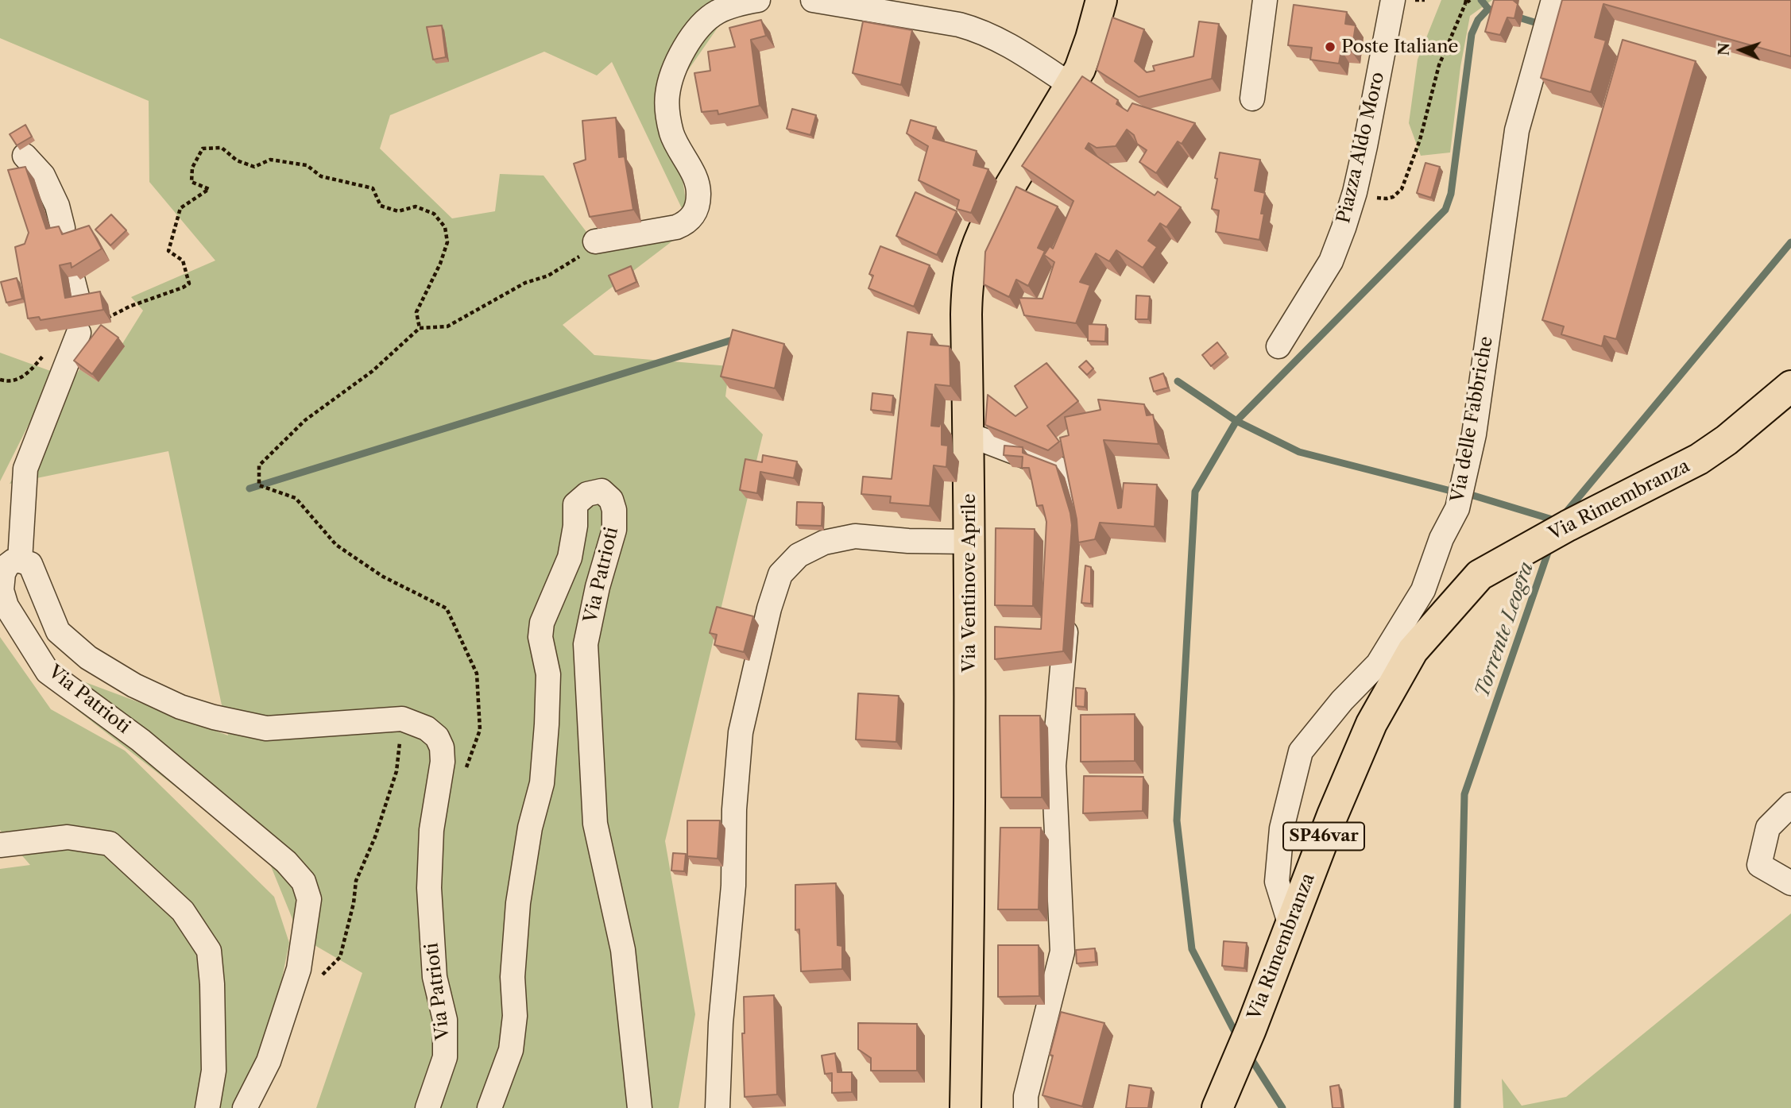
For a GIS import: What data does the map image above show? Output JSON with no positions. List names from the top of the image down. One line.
{"streets":{"main road":["Via Rimembranza","Via Ventinove Aprile","SP46var"],"street":["Piazza Aldo Moro","Via delle Fabbriche","Via Patrioti"]},"crossings":[["Via delle Fabbriche","Via Rimembranza"]],"water":["Torrente Leogra"],"places":["Poste Italiane"],"north":"left"}
